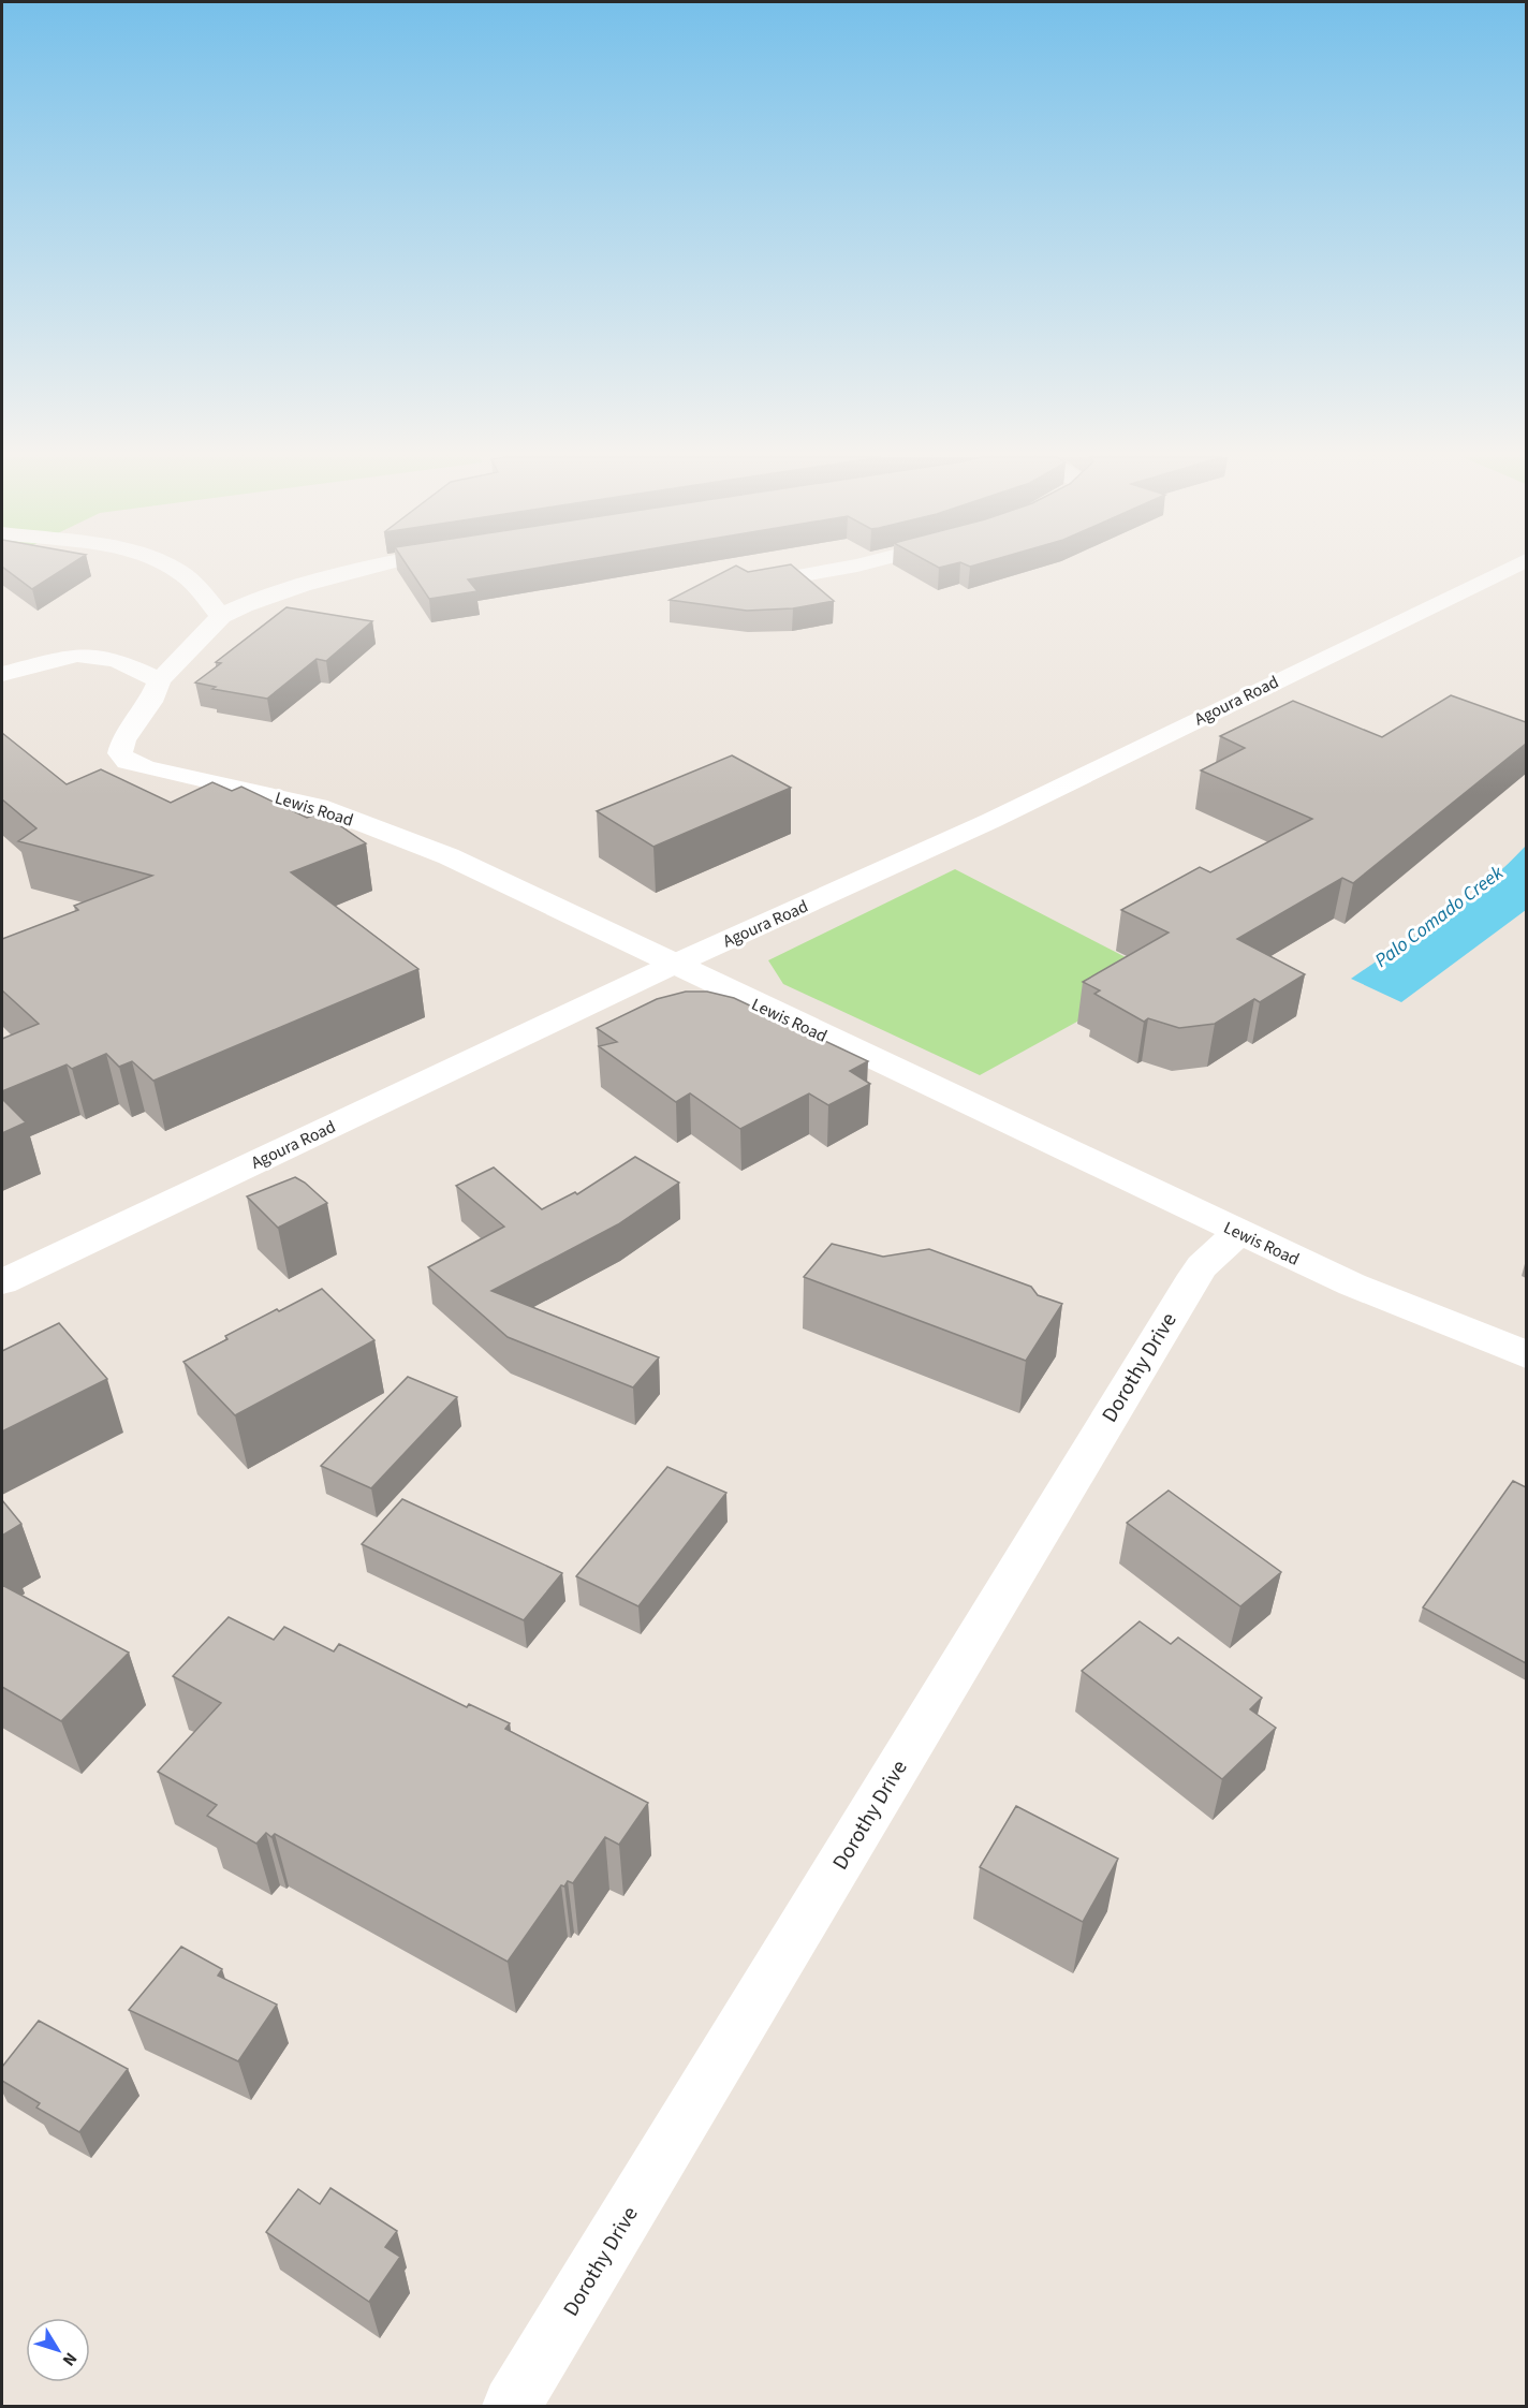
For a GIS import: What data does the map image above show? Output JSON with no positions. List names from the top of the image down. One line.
{"streets":{"street":["Agoura Road","Lewis Road","Dorothy Drive"]},"crossings":[["Agoura Road","Lewis Road"],["Lewis Road","Dorothy Drive"]],"water":["Palo Comado Creek"],"north":"bottom right"}
